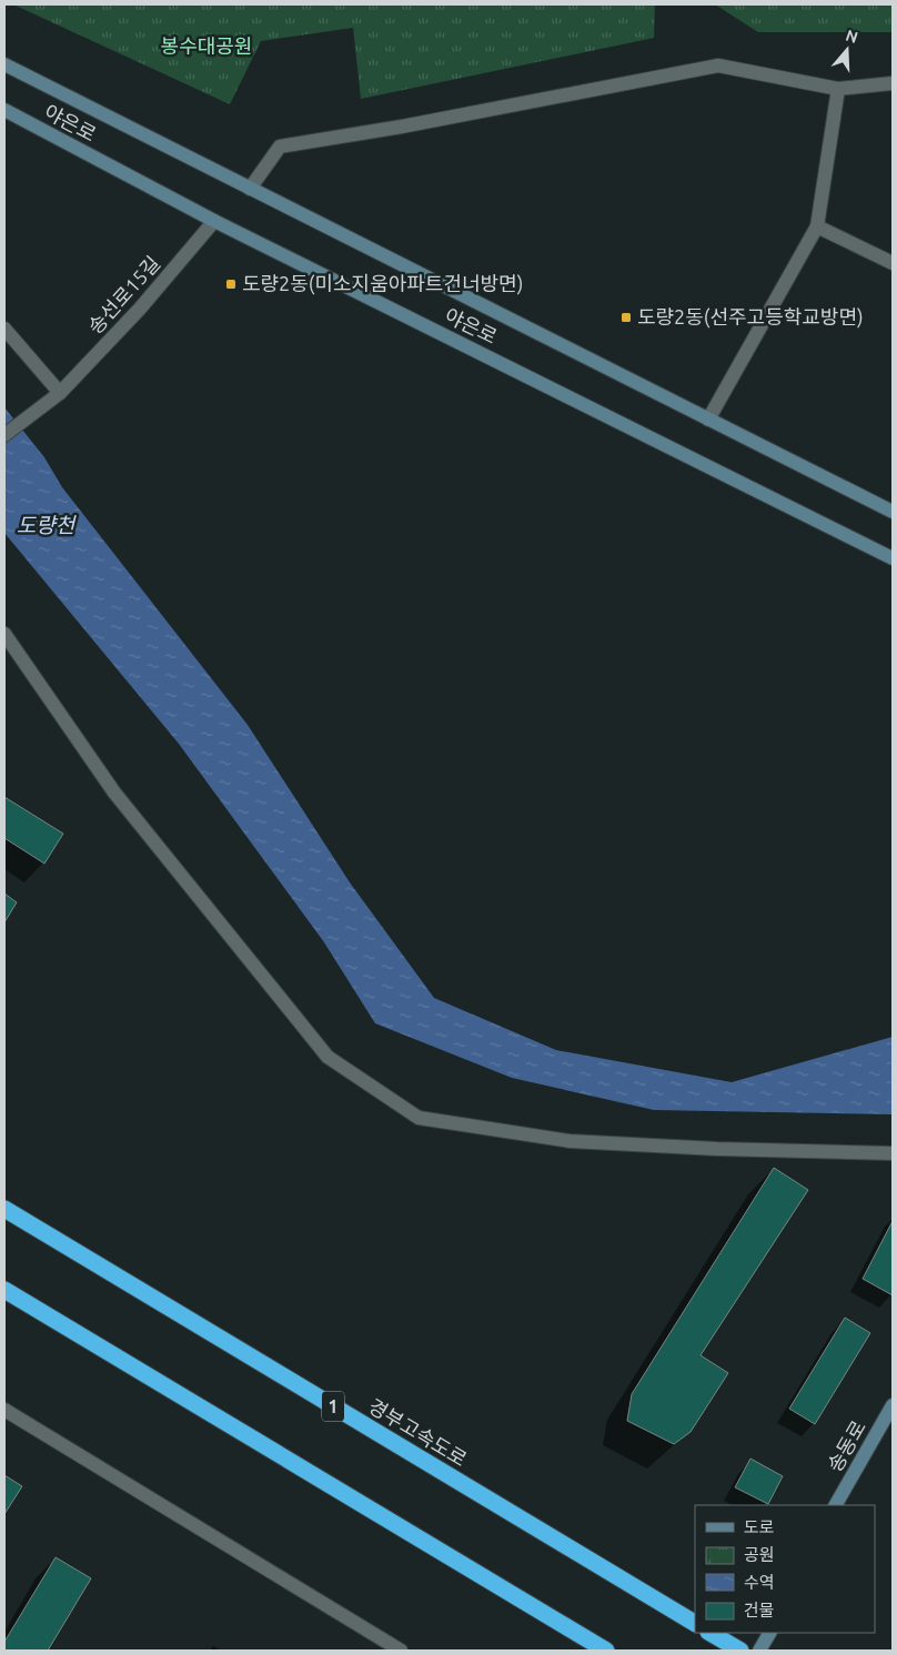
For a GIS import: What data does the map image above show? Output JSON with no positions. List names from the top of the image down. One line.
{"streets":{"highway":["1","경부고속도로"],"street":["야은로","송선로15길","송동로"]},"crossings":[["야은로","송선로15길"]],"water":["도량천"],"parks":["봉수대공원"],"places":{"transit":["도량2동(미소지움아파트건너방면)","도량2동(선주고등학교방면)"]},"legend":["도로","공원","수역","건물"],"north":"top"}
